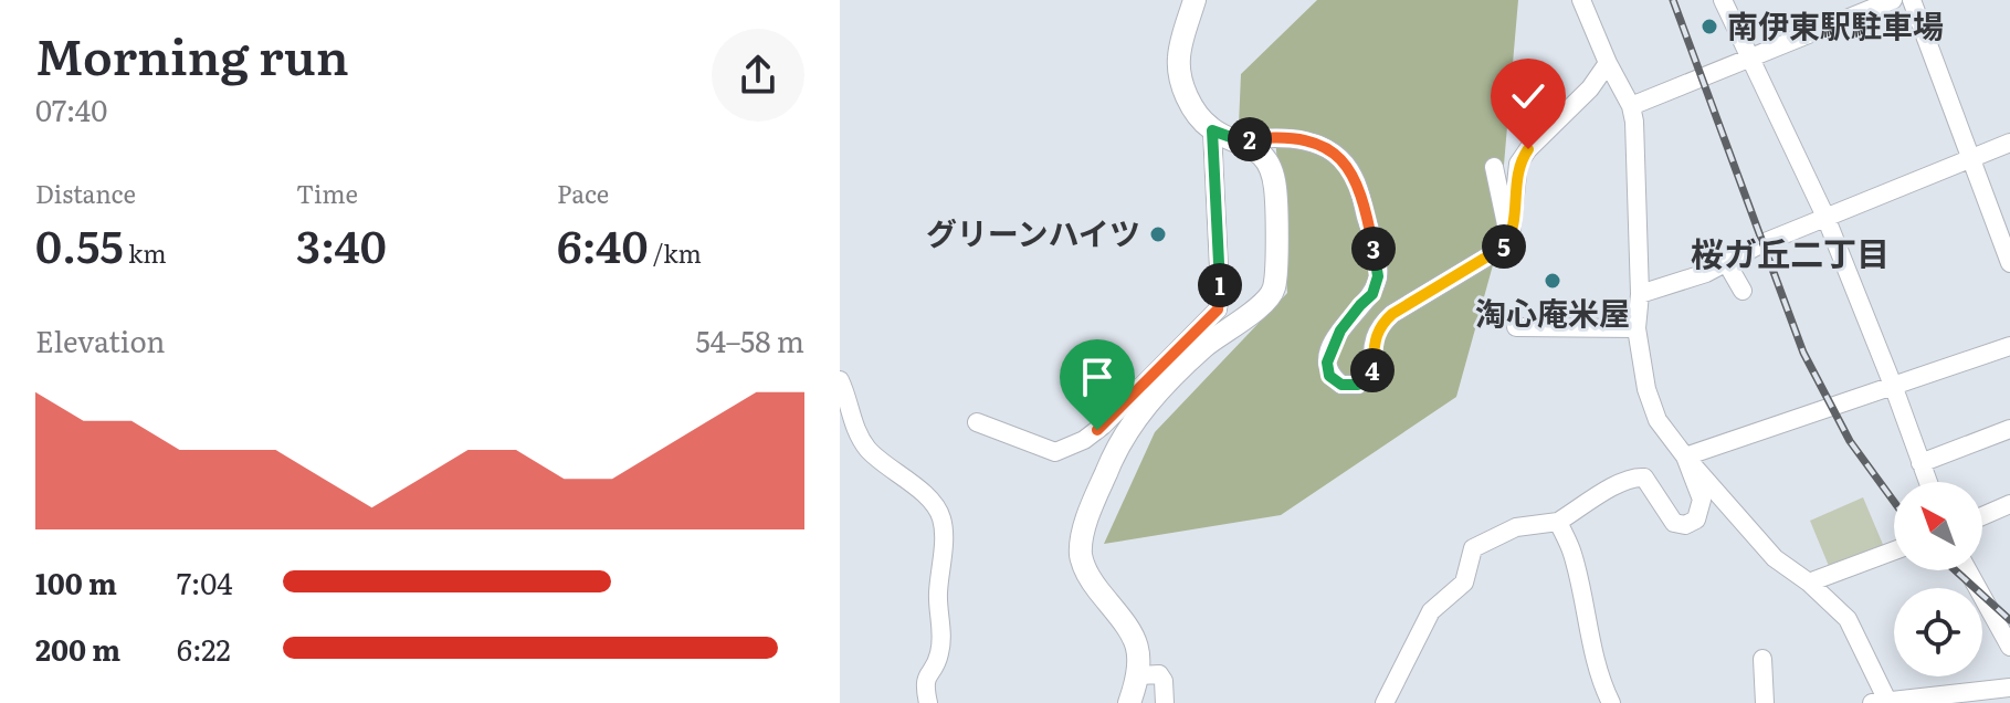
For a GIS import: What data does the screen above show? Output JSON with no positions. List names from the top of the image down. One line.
{"districts":["桜ガ丘二丁目"],"places":["南伊東駅駐車場","グリーンハイツ","淘心庵米屋"],"north":"top left","page":{"heading":["Morning run","07:40"],"pins":["2","5","3","1","4"],"stats":[["Distance","0.55 km"],["Time","3:40"],["Pace","6:40 /km"]],"chart":["Elevation","54–58 m"],"list":[{"name":"100 m","note":"7:04"},{"name":"200 m","note":"6:22"}]}}
